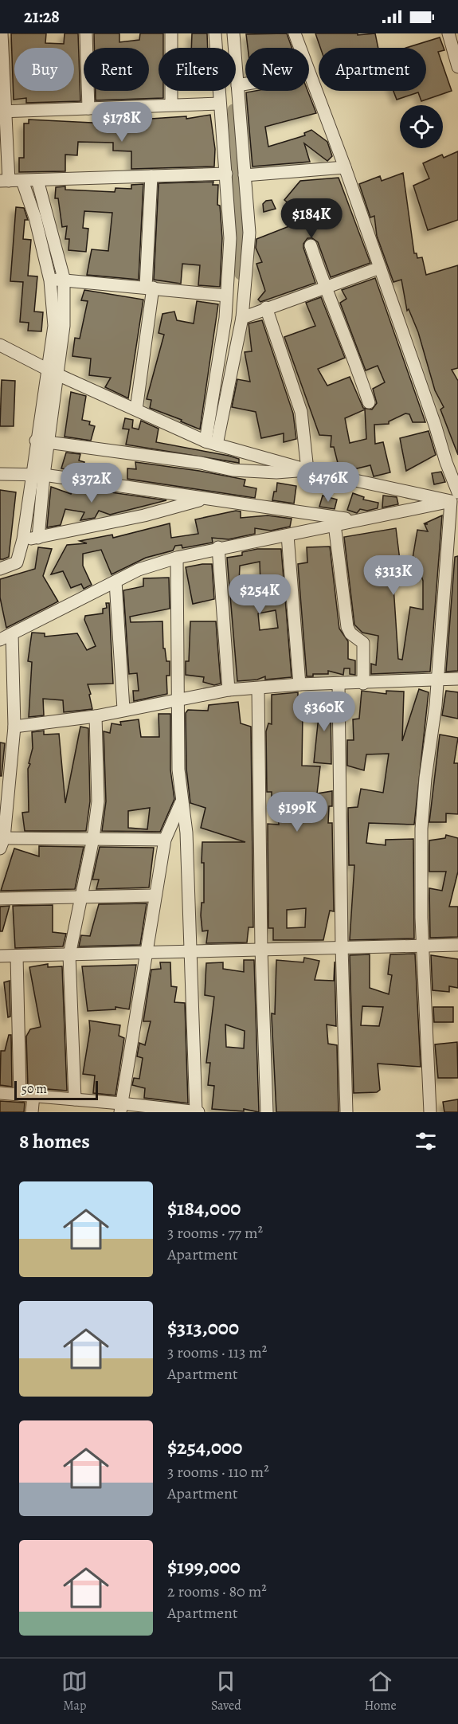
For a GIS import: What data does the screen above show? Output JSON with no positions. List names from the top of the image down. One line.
{"scale_bar":"50 m","page":{"status":"21:28","chip":["Buy","Rent","Filters","New","Apartment"],"price":["$178K","$184K","$476K","$372K","$313K","$254K","$360K","$199K"],"scale":"50 m","heading":"8 homes","list":[{"name":"$184,000","note":"3 rooms · 77 m² · Apartment"},{"name":"$313,000","note":"3 rooms · 113 m² · Apartment"},{"name":"$254,000","note":"3 rooms · 110 m² · Apartment"},{"name":"$199,000","note":"2 rooms · 80 m² · Apartment"}],"tabs":["Map","Saved","Home"]}}
